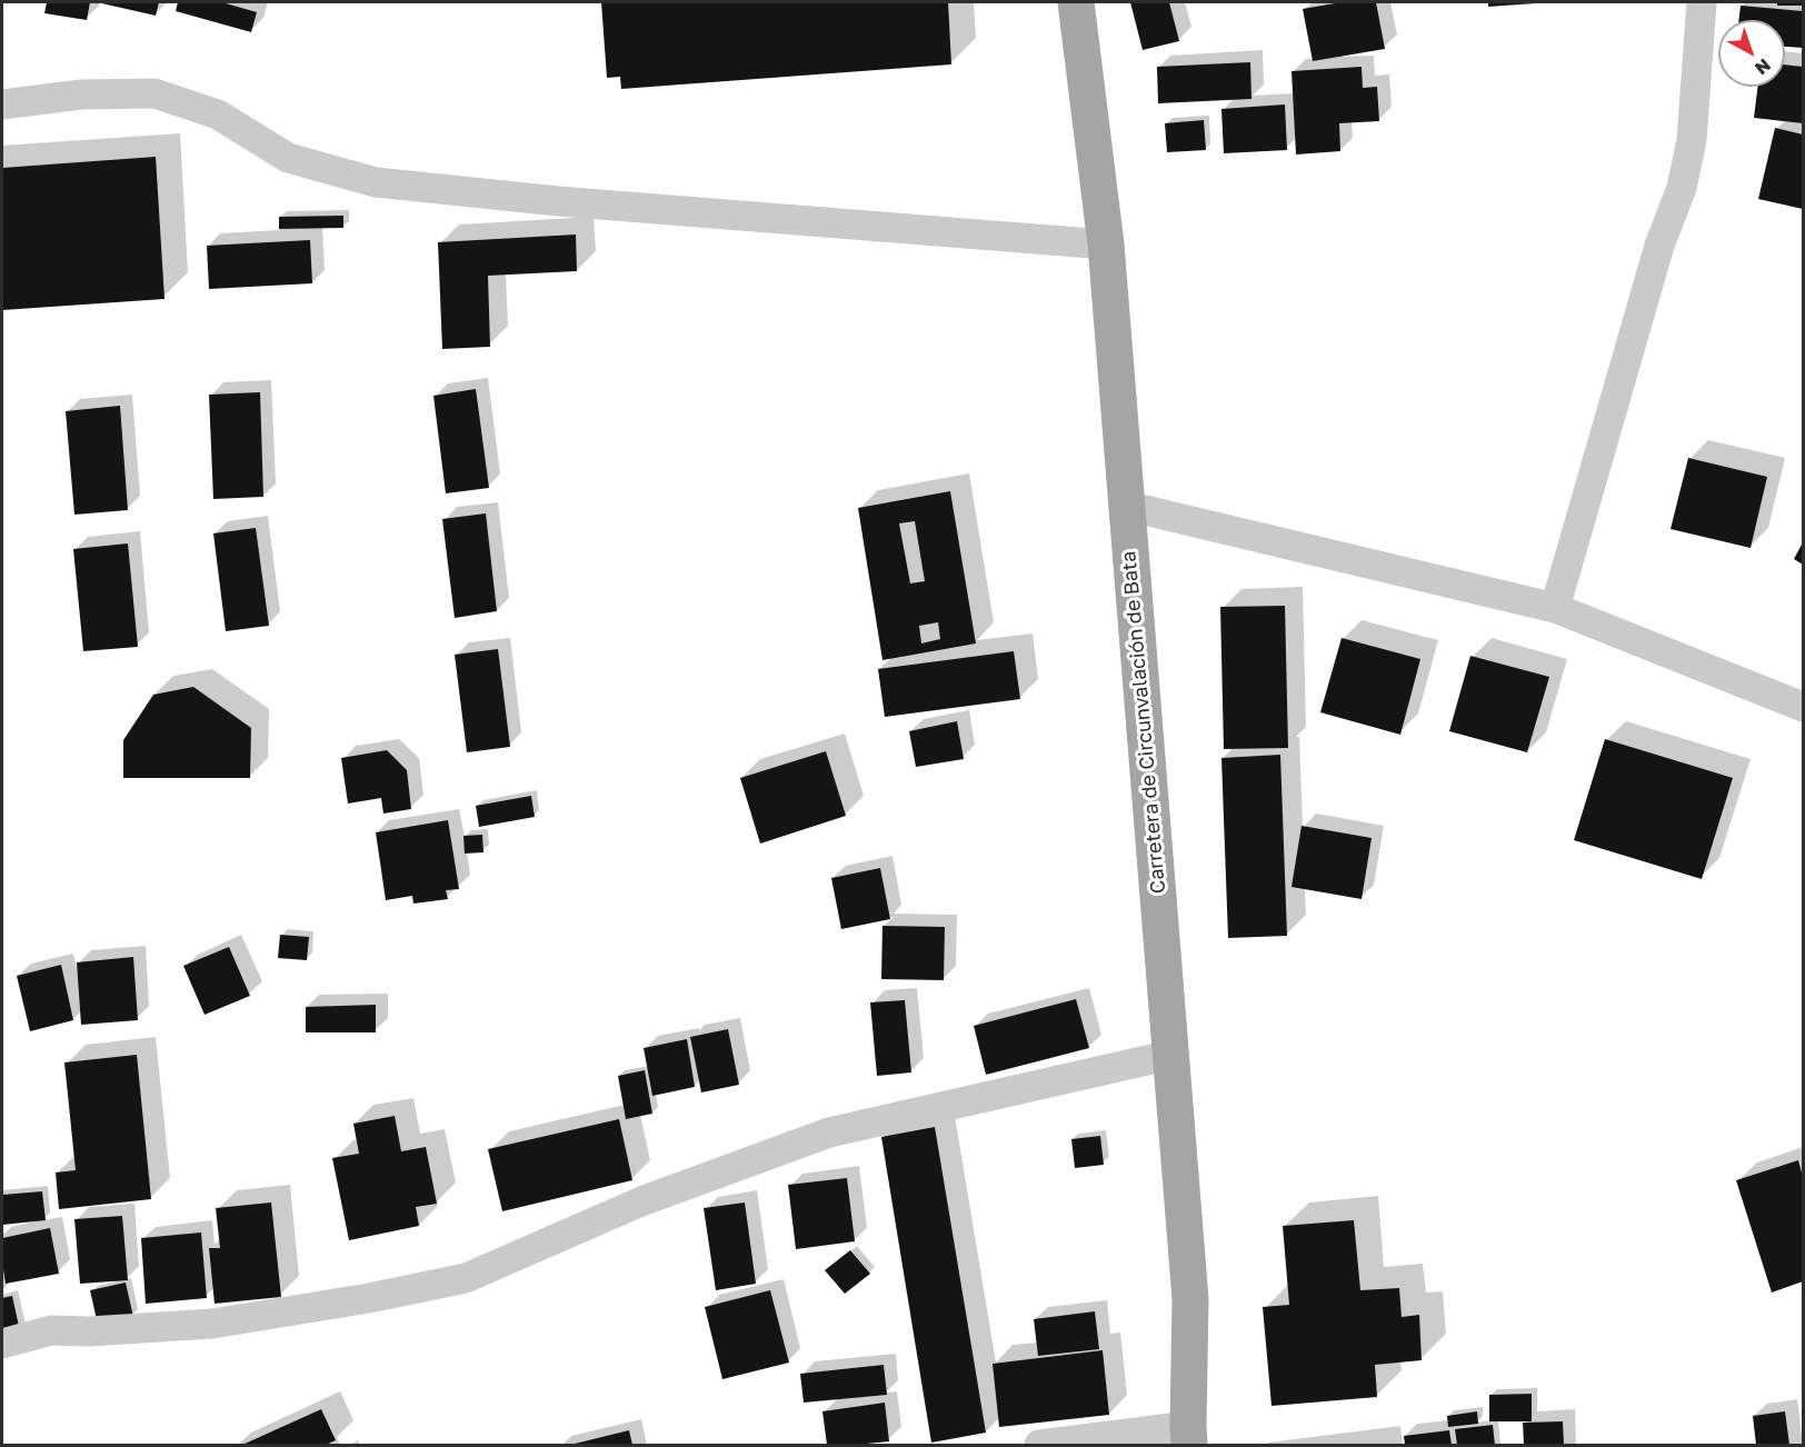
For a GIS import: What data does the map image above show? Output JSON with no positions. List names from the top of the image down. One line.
{"streets":{"main road":["Carretera de Circunvalación de Bata"]},"north":"bottom right"}
